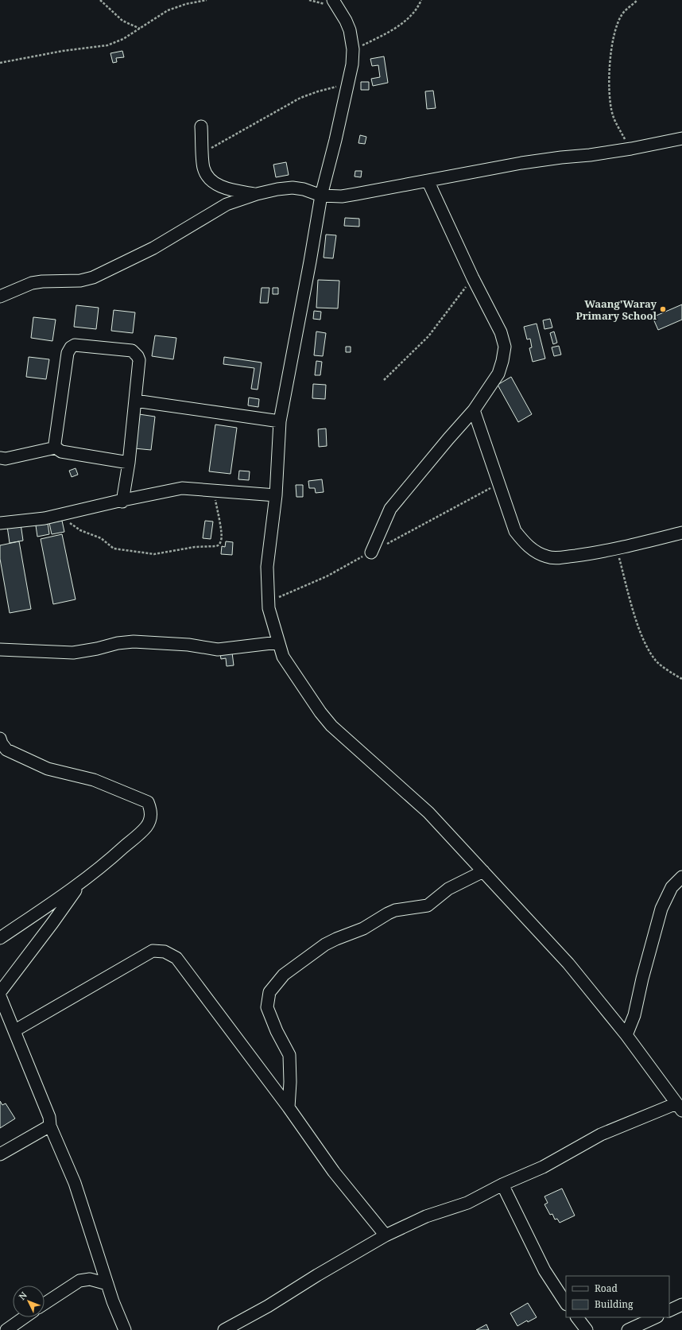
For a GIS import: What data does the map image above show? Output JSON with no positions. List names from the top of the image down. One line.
{"places":["Waang'Waray Primary School"],"legend":["Road","Building"],"north":"top left"}
